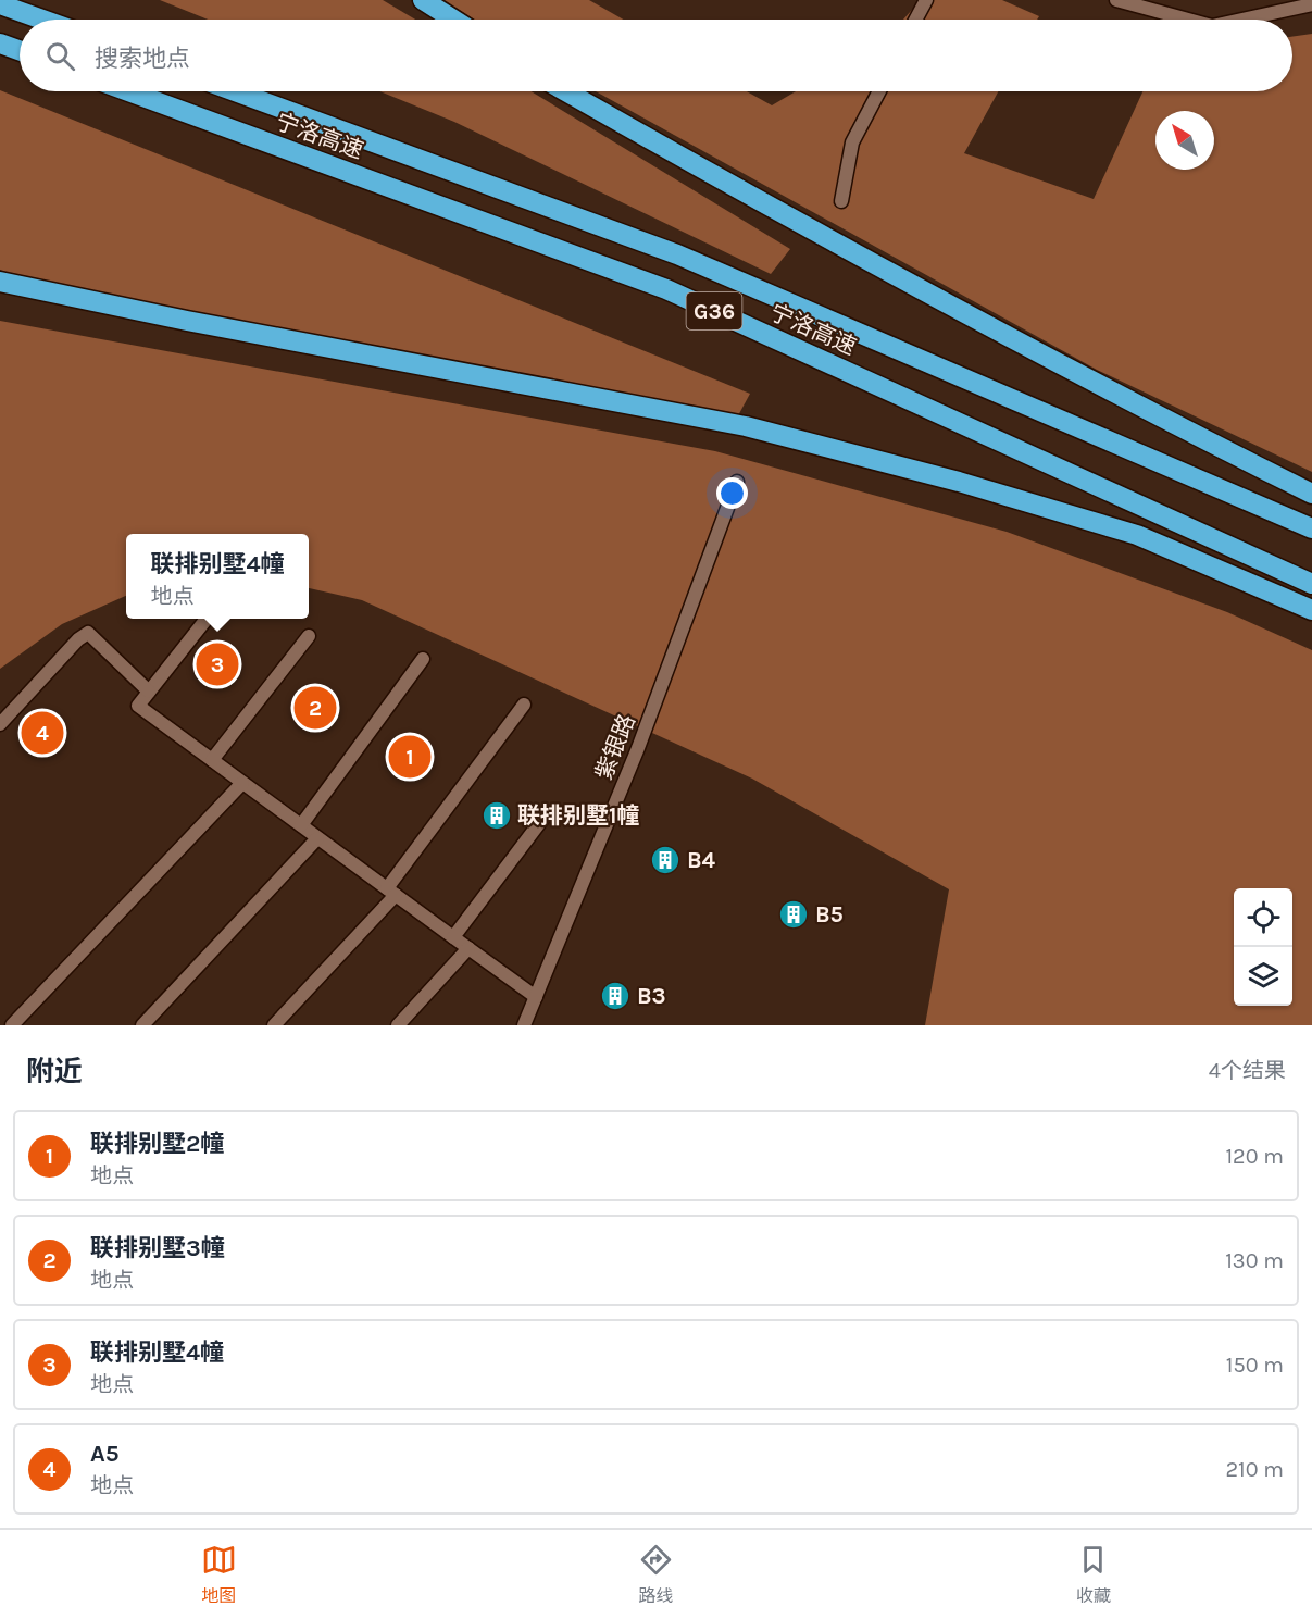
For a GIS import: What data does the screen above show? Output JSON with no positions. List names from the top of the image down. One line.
{"streets":{"highway":["宁洛高速","G36"],"lane":["紫银路"]},"places":{"building":["联排别墅1幢","B4","B5","B3"]},"north":"top left","page":{"search":"搜索地点","popup":["联排别墅4幢","地点"],"pins":["3","2","4","1"],"heading":["附近","4个结果"],"list":[{"mark":"1","name":"联排别墅2幢","note":"地点","value":"120 m"},{"mark":"2","name":"联排别墅3幢","note":"地点","value":"130 m"},{"mark":"3","name":"联排别墅4幢","note":"地点","value":"150 m"},{"mark":"4","name":"A5","note":"地点","value":"210 m"}],"nav":["地图","路线","收藏"]}}
